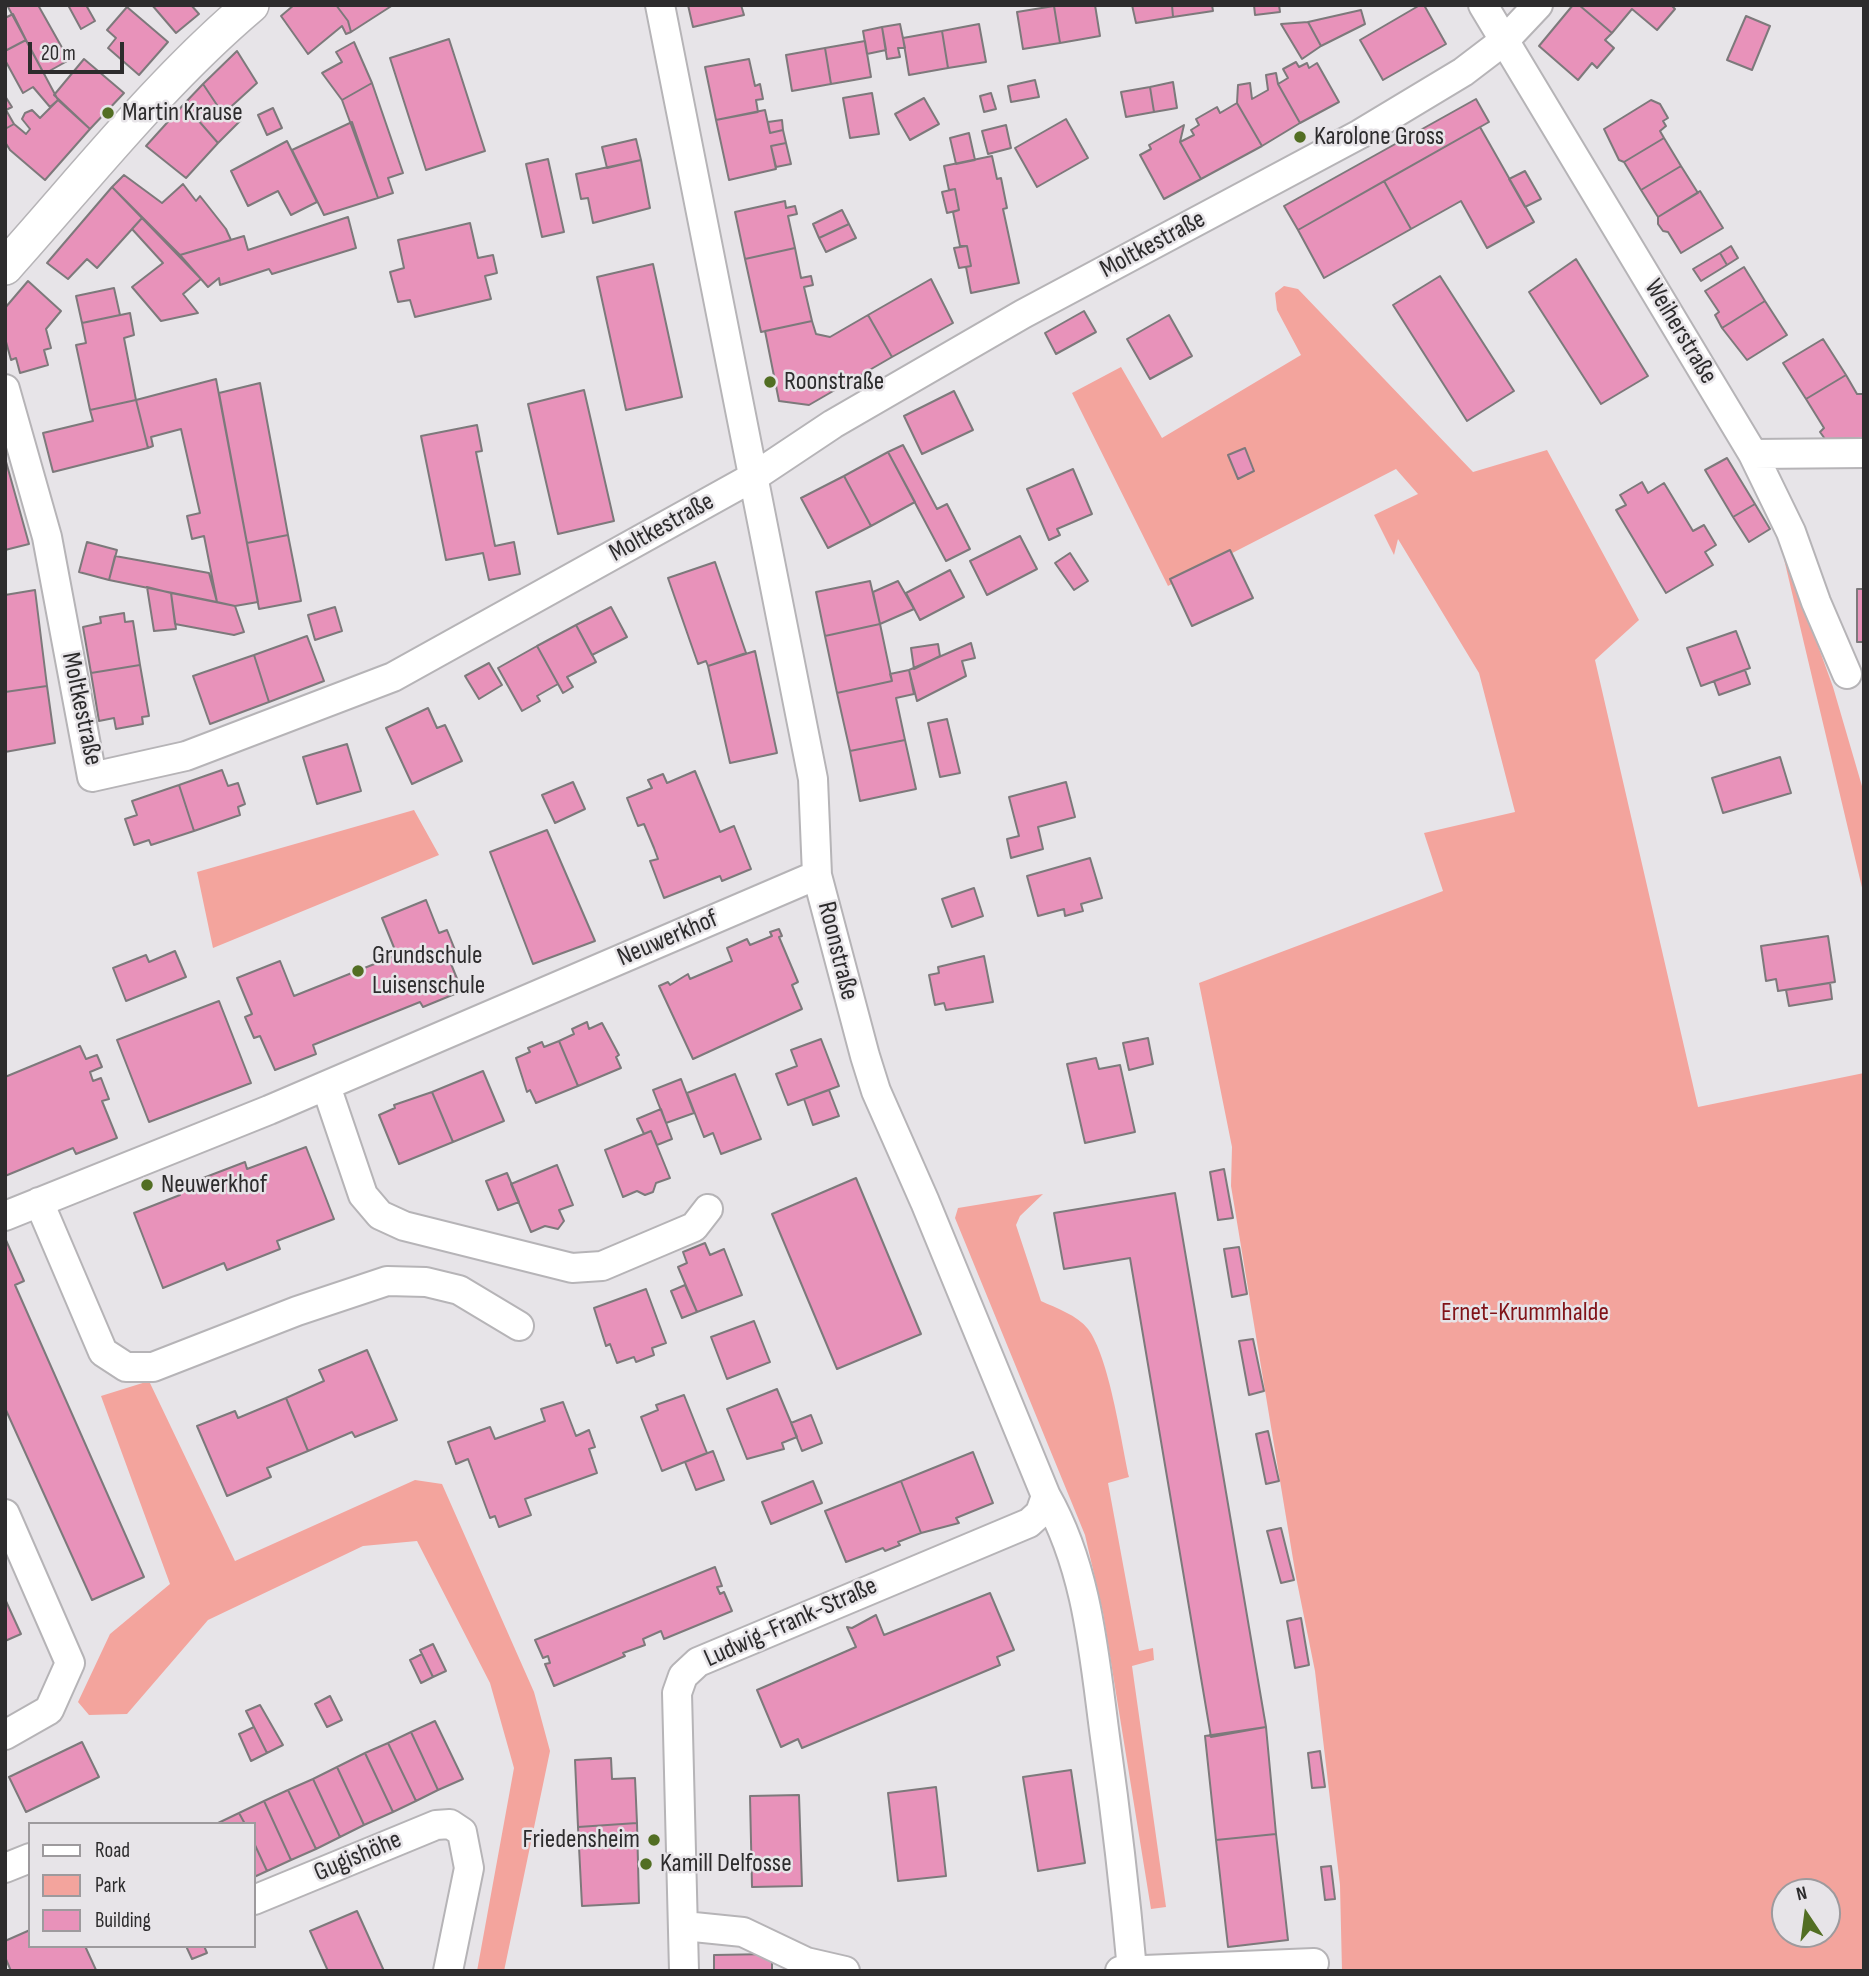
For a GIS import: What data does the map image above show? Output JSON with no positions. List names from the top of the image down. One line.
{"streets":{"street":["Moltkestraße","Weiherstraße","Neuwerkhof","Roonstraße","Ludwig-Frank-Straße","Gugishöhe"]},"crossings":[["Moltkestraße","Weiherstraße"],["Moltkestraße","Roonstraße"],["Neuwerkhof","Roonstraße"],["Roonstraße","Ludwig-Frank-Straße"]],"parks":["Ernet-Krummhalde"],"places":["Martin Krause","Karolone Gross","Roonstraße","Grundschule Luisenschule","Neuwerkhof","Friedensheim","Kamill Delfosse"],"legend":["Road","Park","Building"],"scale_bar":"20 m","north":"top"}
